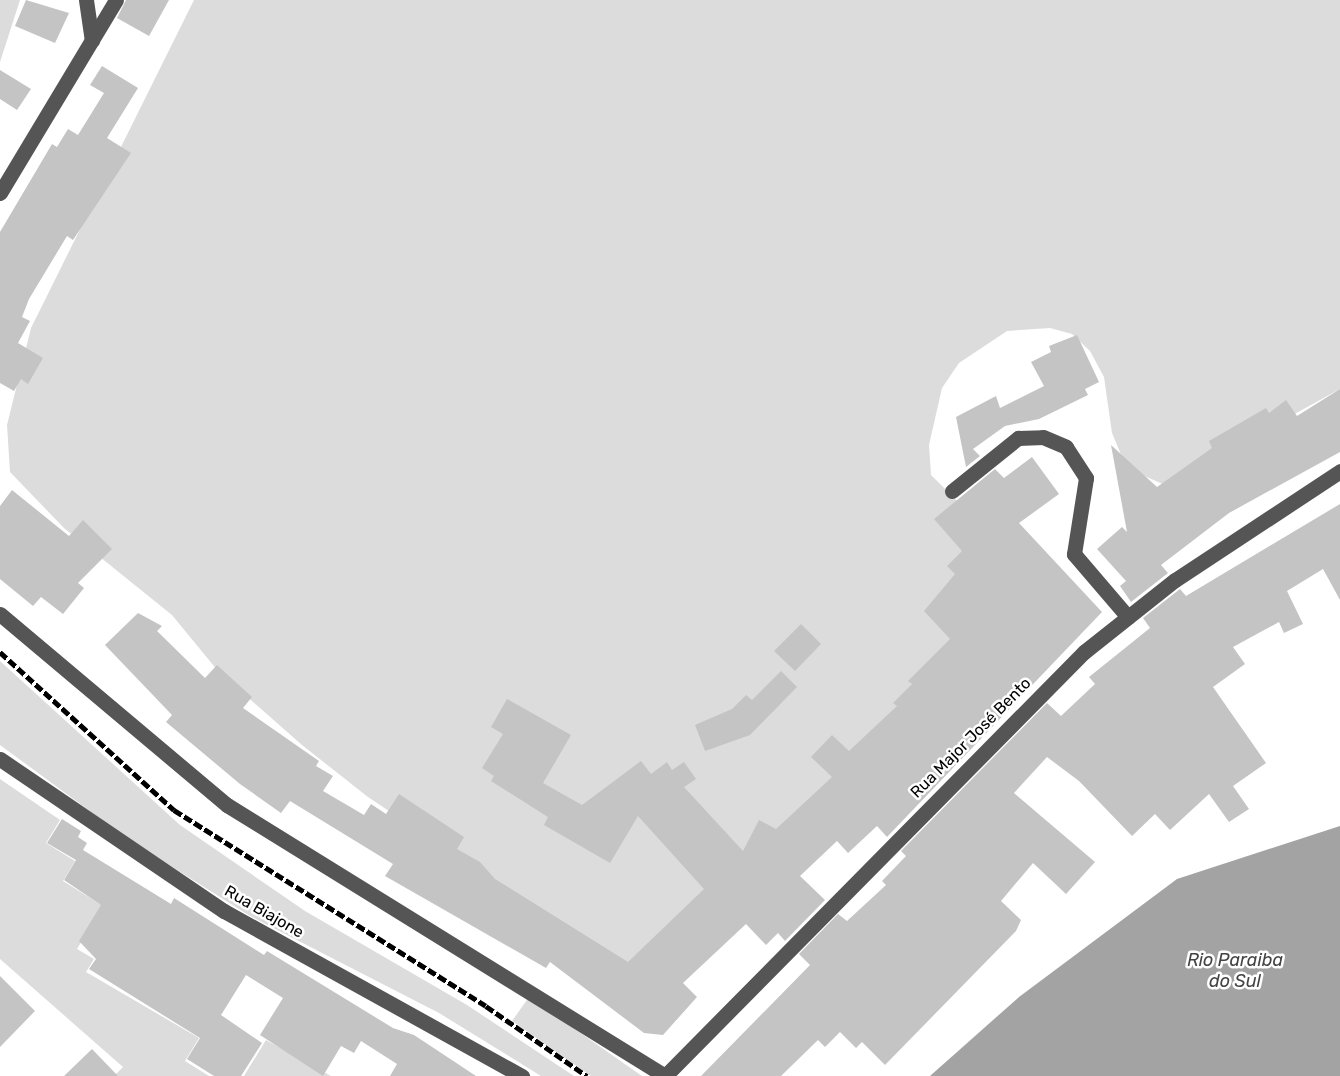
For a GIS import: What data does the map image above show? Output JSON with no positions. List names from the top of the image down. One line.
{"streets":{"street":["Rua Major José Bento","Rua Biajone"]},"water":["Rio Paraiba do Sul"]}
